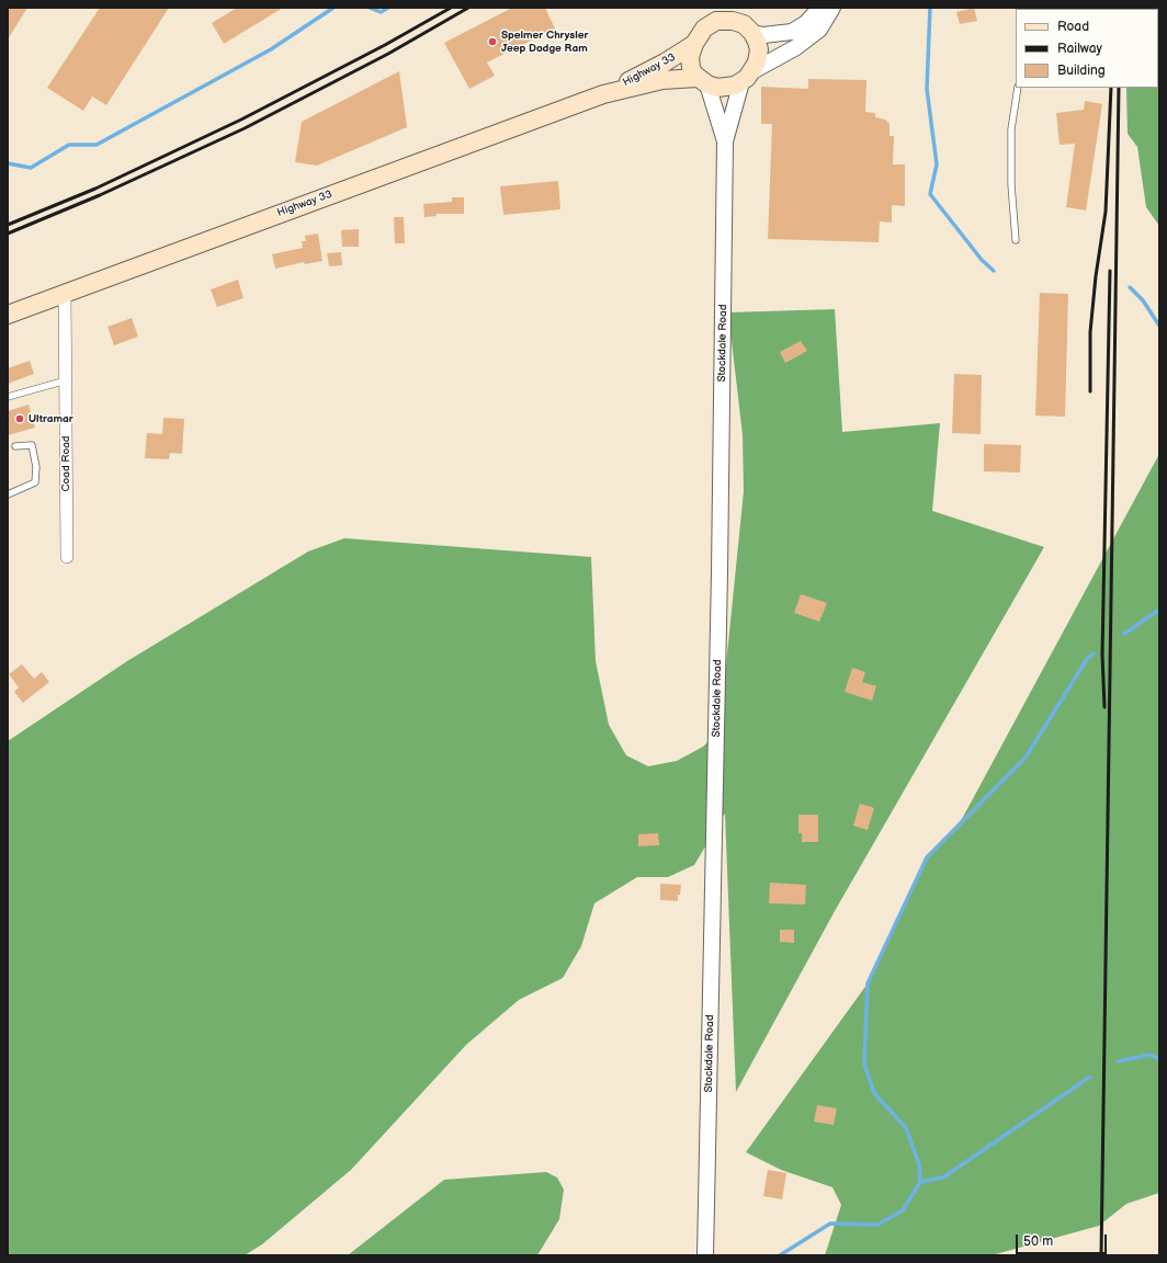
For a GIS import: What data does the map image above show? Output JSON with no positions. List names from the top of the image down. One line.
{"streets":{"main road":["Highway 33"],"street":["Stockdale Road","Coad Road"]},"crossings":[["Highway 33","Stockdale Road"],["Highway 33","Coad Road"]],"places":["Spelmer Chrysler Jeep Dodge Ram","Ultramar"],"legend":["Road","Railway","Building"],"scale_bar":"50 m"}
